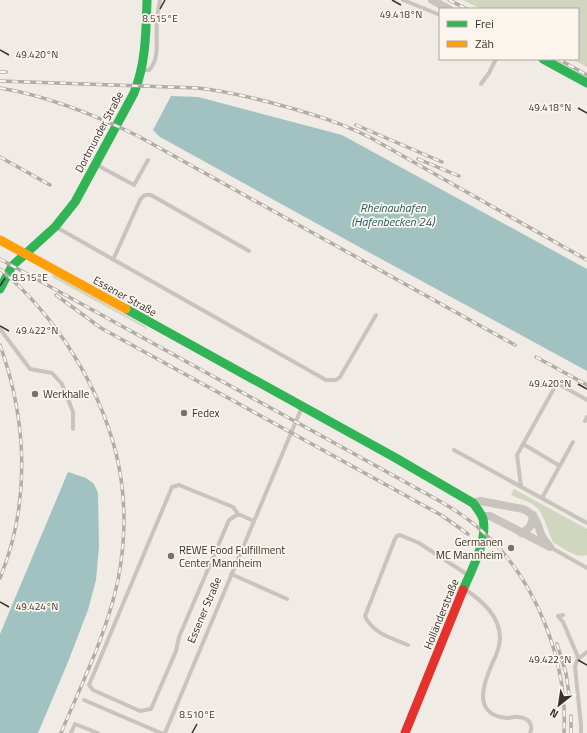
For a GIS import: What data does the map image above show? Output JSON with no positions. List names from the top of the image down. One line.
{"streets":{"street":["Dortmunder Straße","Essener Straße","Holländerstraße"]},"crossings":[["Dortmunder Straße","Essener Straße"]],"water":["Rheinauhafen (Hafenbecken 24)"],"places":["Werkhalle","Fedex","Germanen MC Mannheim","REWE Food Fulfillment Center Mannheim"],"legend":["Frei","Zäh"],"north":"bottom left","coordinates":["49.418°N","8.515°E","49.420°N","49.422°N","49.424°N","8.510°E"]}
